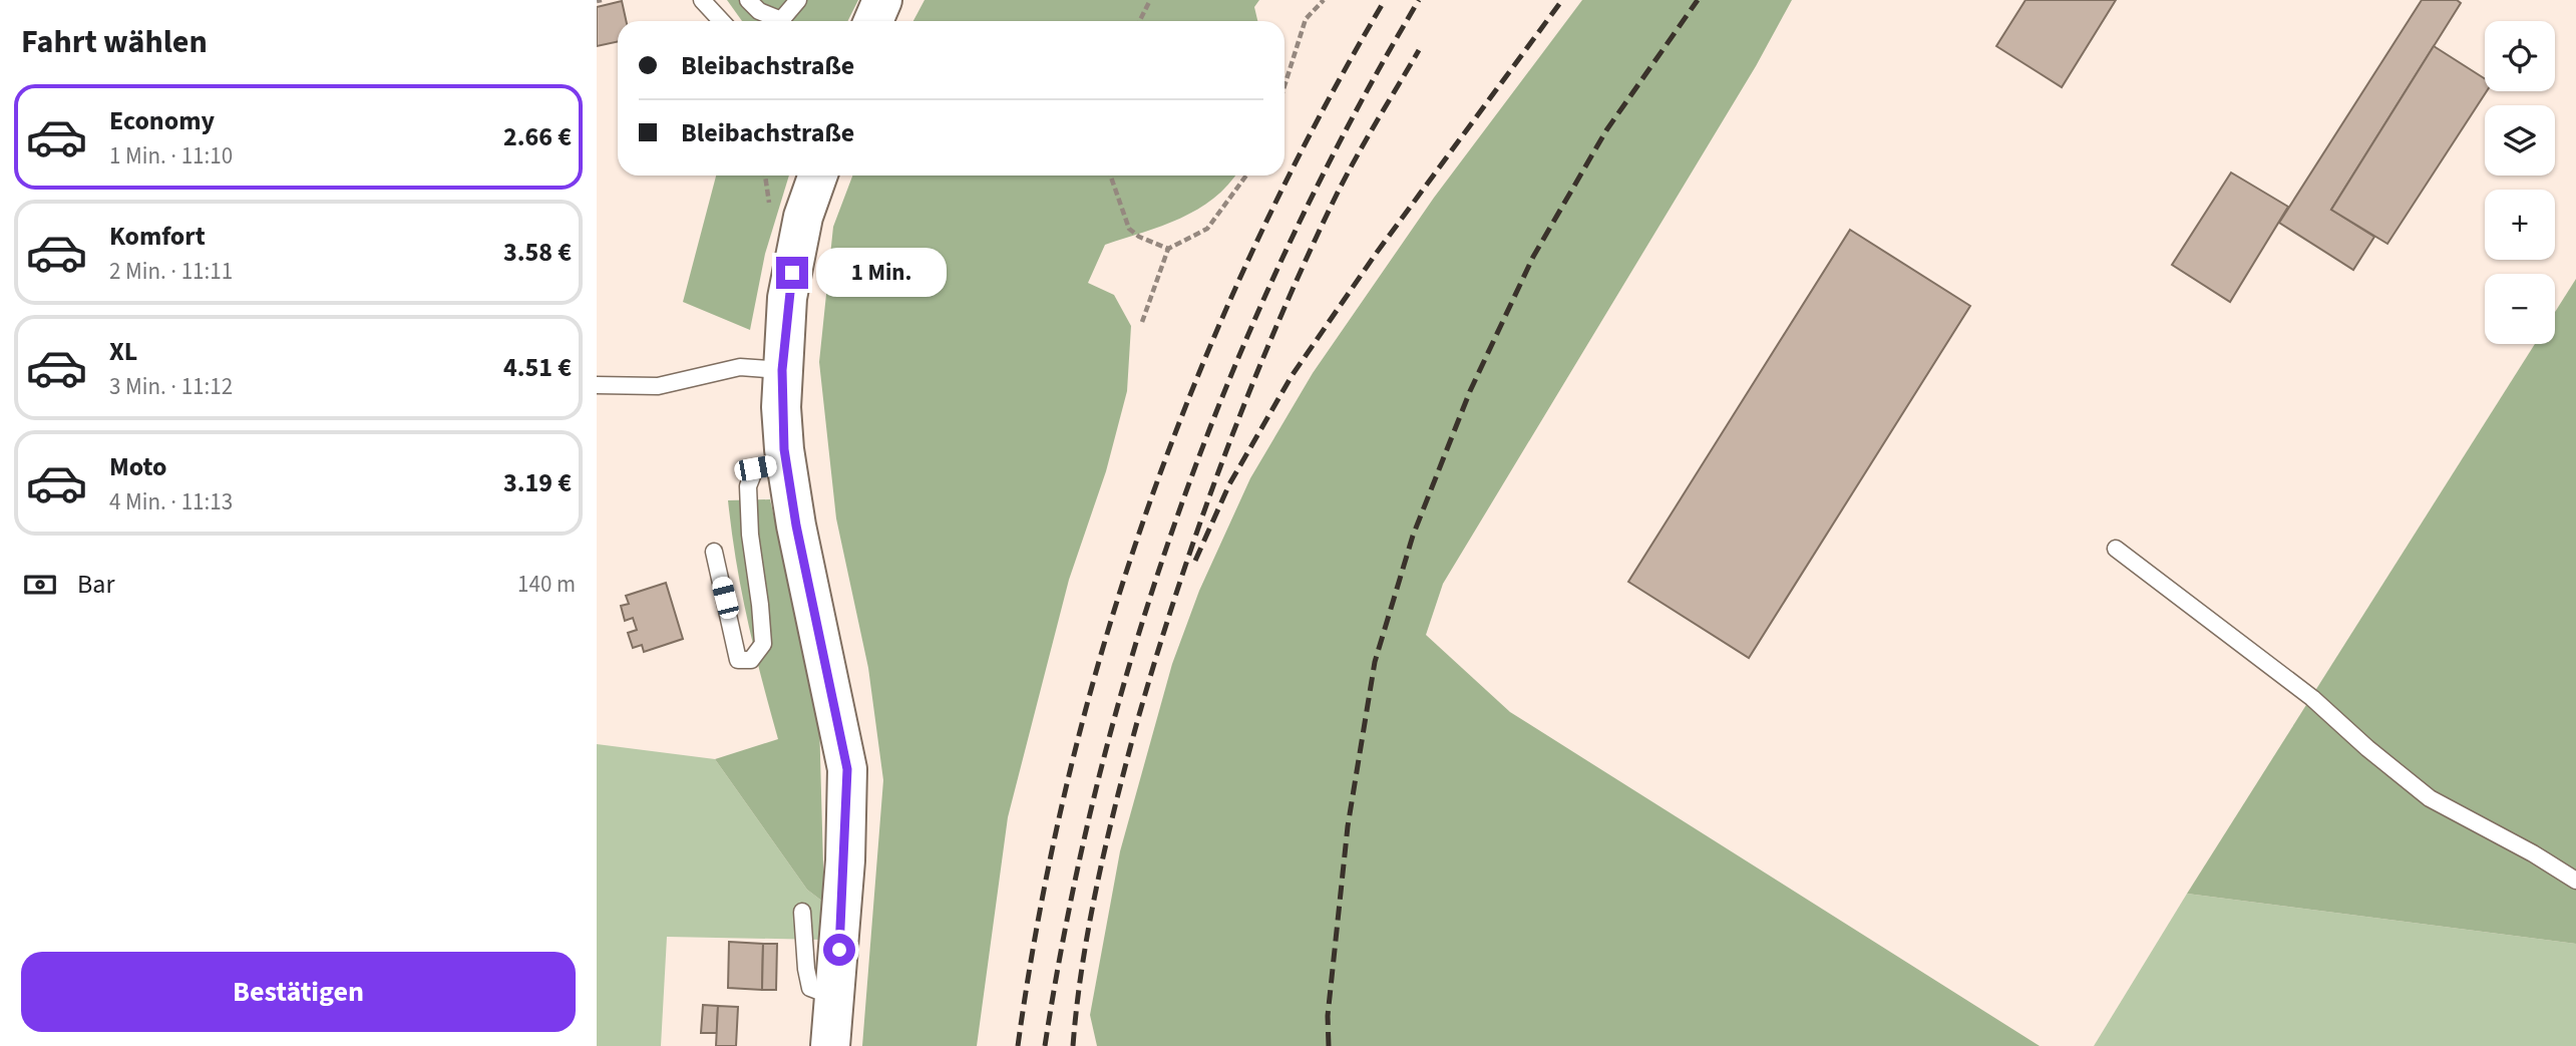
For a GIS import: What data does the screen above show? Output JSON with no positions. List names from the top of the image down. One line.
{"page":{"heading":"Fahrt wählen","map_buttons":["+","−"],"banner":["Bleibachstraße","Bleibachstraße"],"list":[{"name":"Economy","note":"1 Min. · 11:10","value":"2.66 €"},{"name":"Komfort","note":"2 Min. · 11:11","value":"3.58 €"},{"name":"XL","note":"3 Min. · 11:12","value":"4.51 €"},{"name":"Moto","note":"4 Min. · 11:13","value":"3.19 €"}],"bubble":"1 Min.","pay":["Bar","140 m"],"buttons":"Bestätigen"}}
